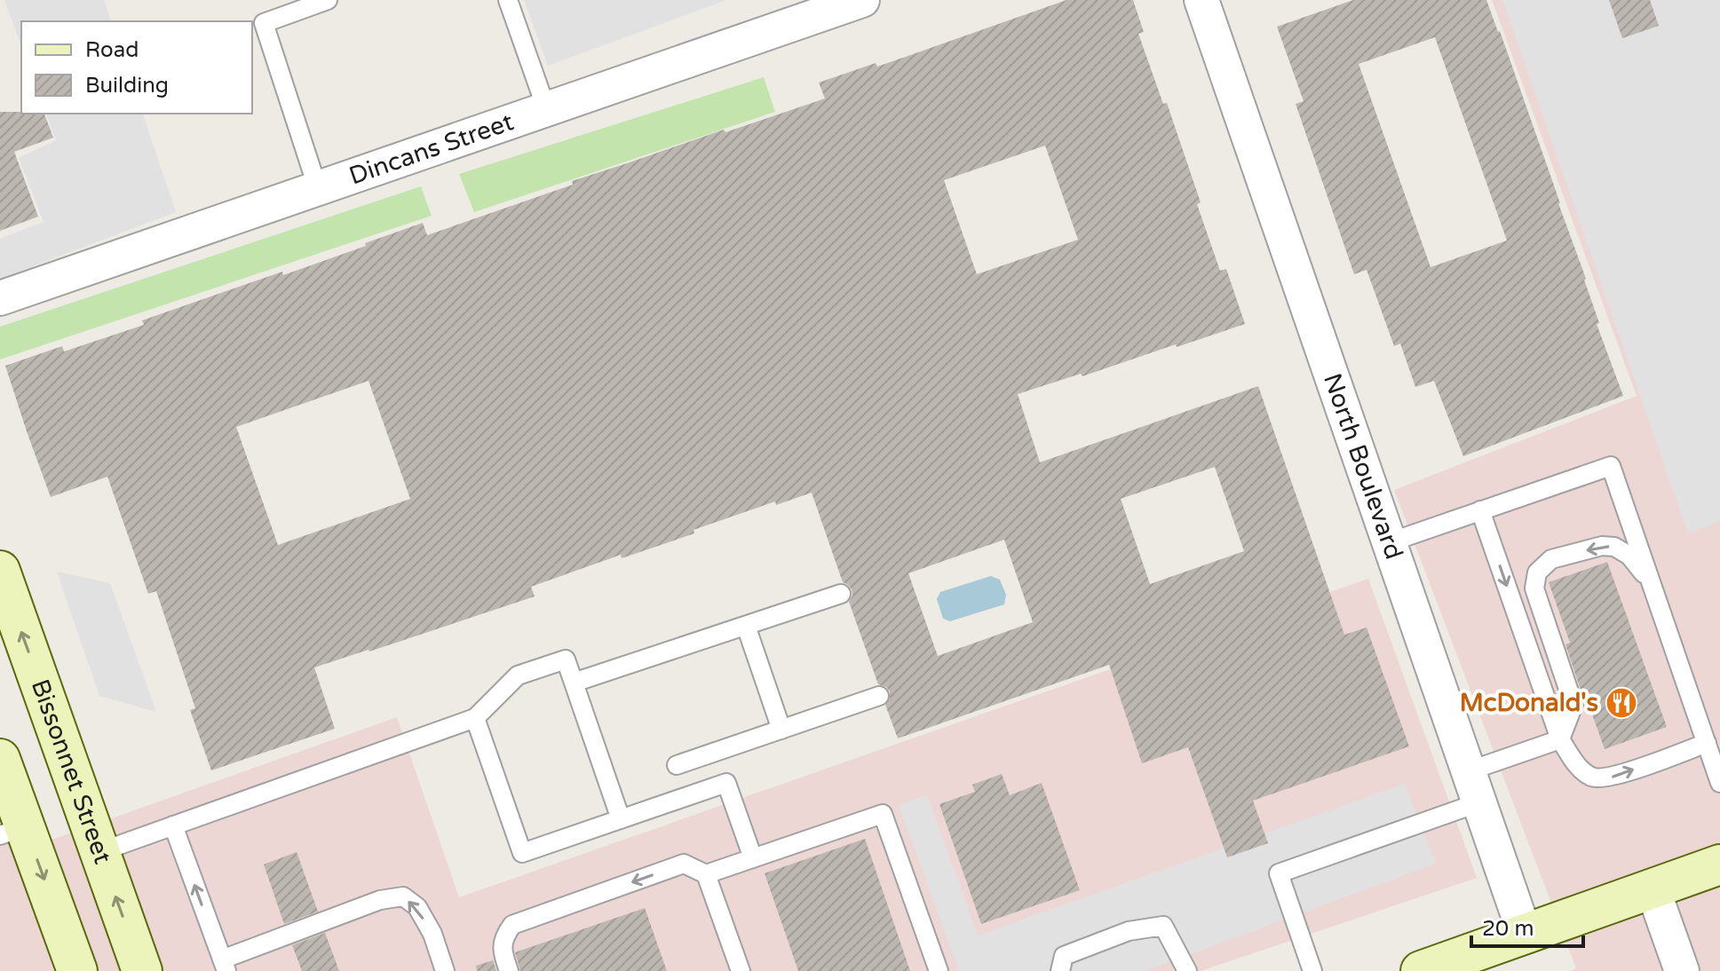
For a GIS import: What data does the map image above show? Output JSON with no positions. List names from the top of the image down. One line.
{"streets":{"main road":["Bissonnet Street"],"street":["Dincans Street","North Boulevard"]},"places":{"restaurant":["McDonald's"]},"legend":["Road","Building"],"scale_bar":"20 m"}
